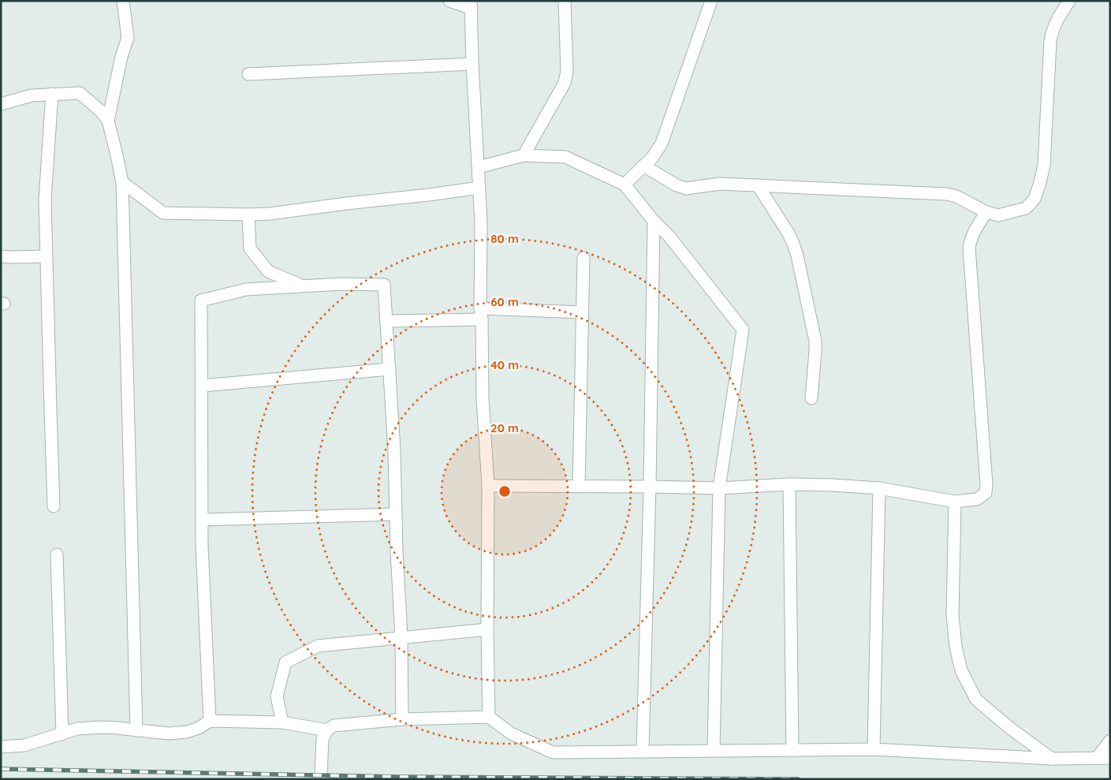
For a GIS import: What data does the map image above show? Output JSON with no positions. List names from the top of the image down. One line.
{"rings":["80 m","60 m","40 m","20 m"]}
